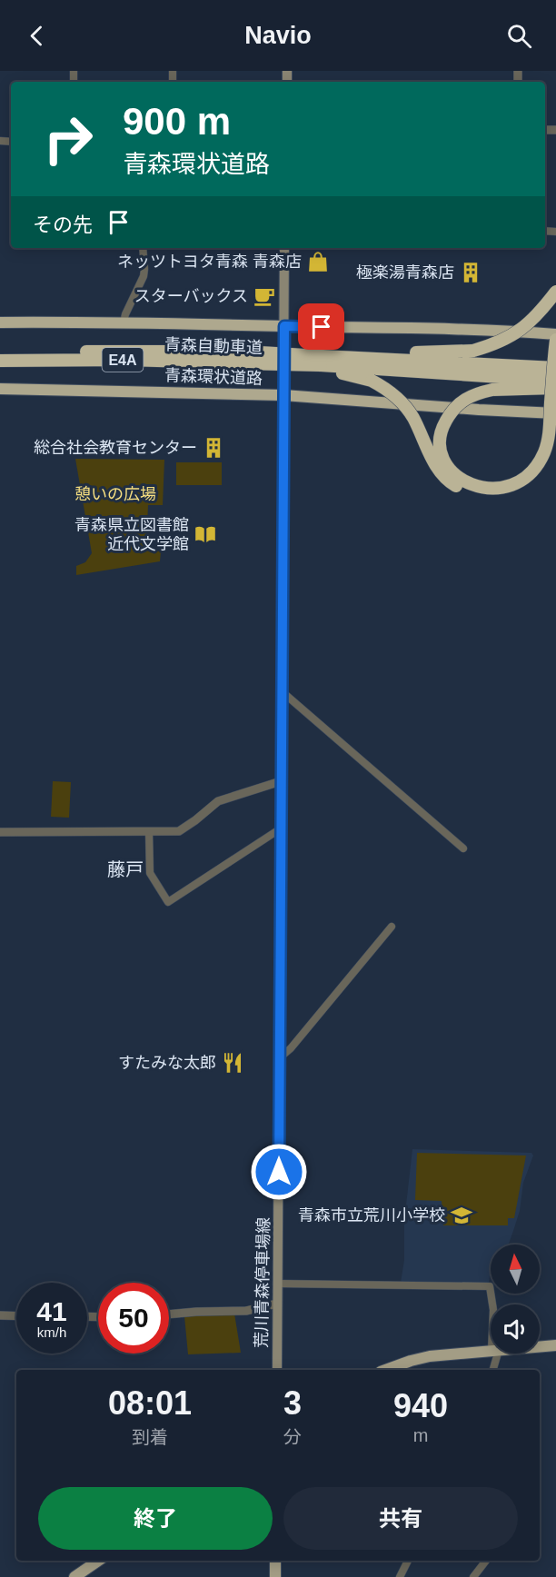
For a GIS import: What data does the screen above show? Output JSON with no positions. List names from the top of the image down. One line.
{"streets":{"highway":["青森自動車道","E4A","青森環状道路"],"main road":["荒川青森停車場線"]},"crossings":[["青森環状道路","荒川青森停車場線"]],"districts":["藤戸"],"parks":["憩いの広場"],"places":{"shop":["ネッツトヨタ青森 青森店"],"building":["極楽湯青森店","総合社会教育センター"],"cafe":["スターバックス"],"library":["青森県立図書館 近代文学館"],"restaurant":["すたみな太郎"],"school or university":["青森市立荒川小学校"]},"north":"top","page":{"header":"Navio","turn":["900 m","青森環状道路"],"then":"その先","speed":"41 km/h","limit":"50","eta":["08:01","到着","3","分","940","m"],"buttons":["終了","共有"]}}
